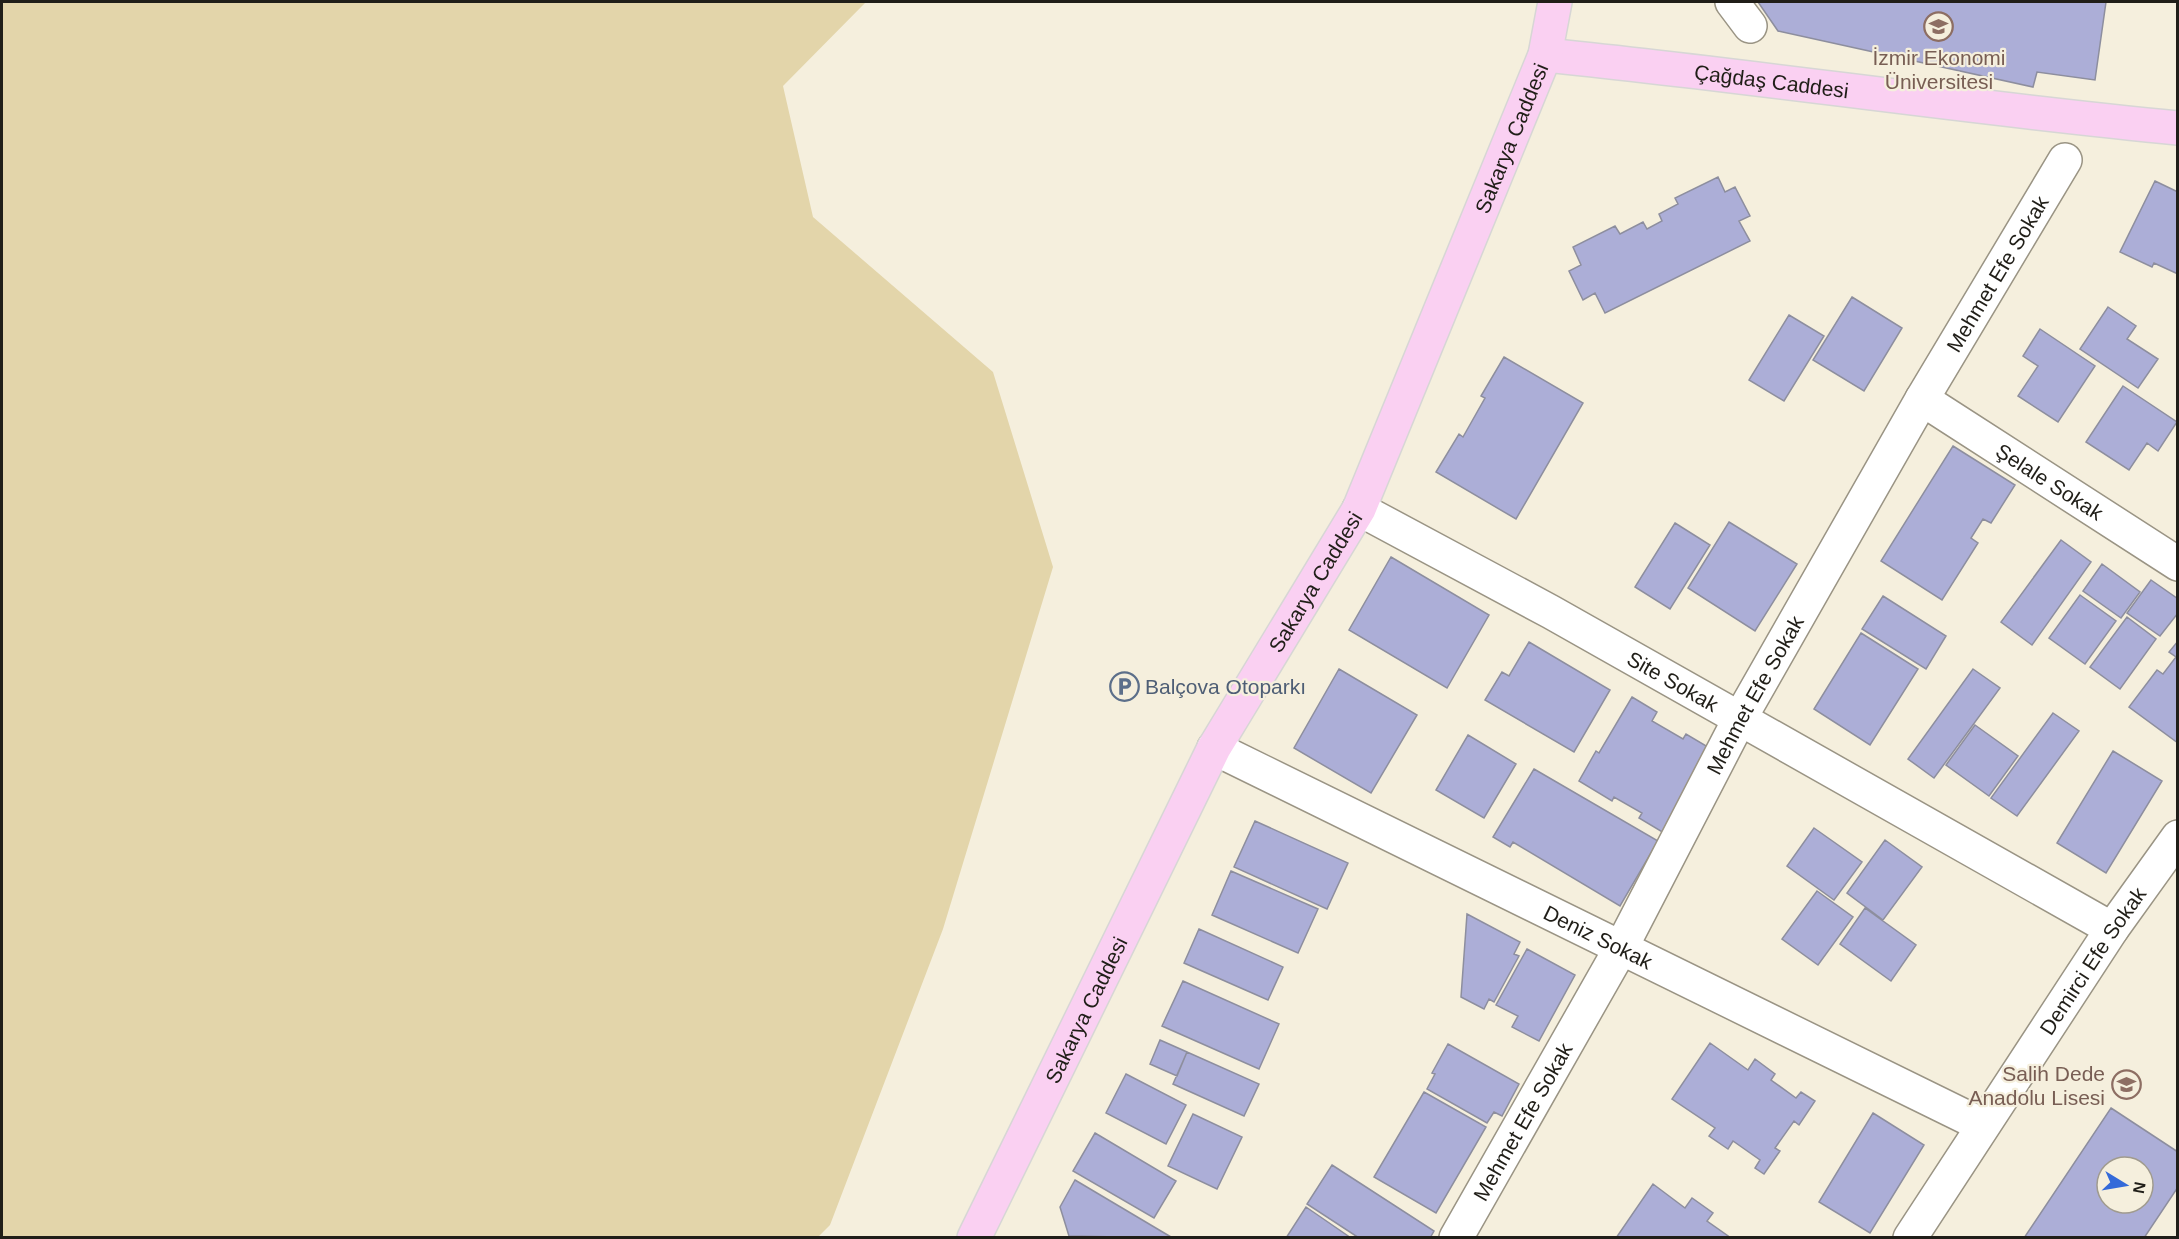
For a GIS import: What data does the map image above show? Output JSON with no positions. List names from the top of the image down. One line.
{"streets":{"main road":["Çağdaş Caddesi","Sakarya Caddesi"],"street":["Mehmet Efe Sokak","Şelale Sokak","Site Sokak","Deniz Sokak","Demirci Efe Sokak"]},"crossings":[["Çağdaş Caddesi","Sakarya Caddesi"],["Sakarya Caddesi","Site Sokak"],["Sakarya Caddesi","Deniz Sokak"],["Mehmet Efe Sokak","Şelale Sokak"],["Mehmet Efe Sokak","Site Sokak"],["Mehmet Efe Sokak","Deniz Sokak"],["Site Sokak","Demirci Efe Sokak"],["Deniz Sokak","Demirci Efe Sokak"]],"places":{"school or university":["İzmir Ekonomi Üniversitesi","Salih Dede Anadolu Lisesi"],"parking":["Balçova Otoparkı"]},"north":"right"}
